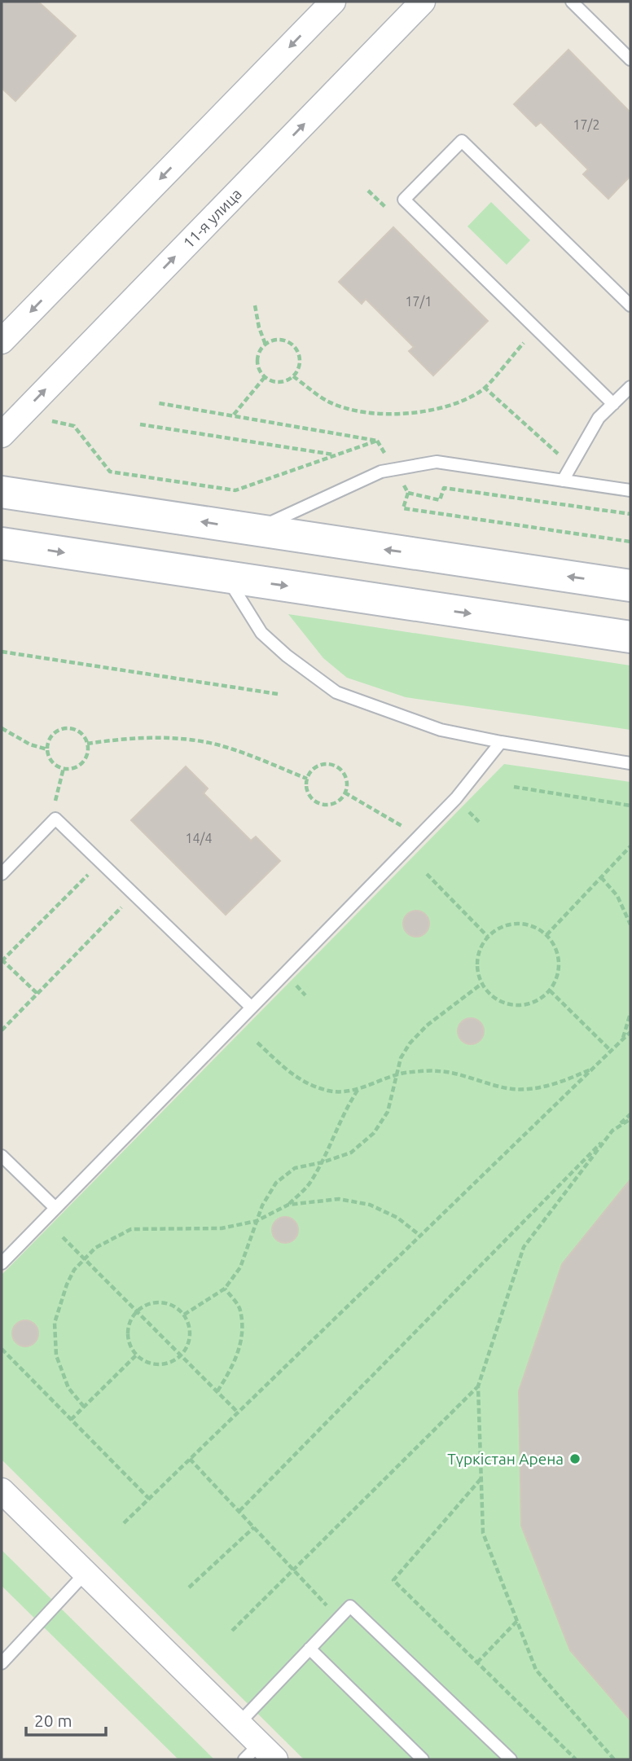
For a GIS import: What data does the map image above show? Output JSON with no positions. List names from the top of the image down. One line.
{"streets":{"street":["11-я улица"]},"places":["Түркістан Арена"],"house_numbers":["17/2","17/1","14/4"],"scale_bar":"20 m"}
